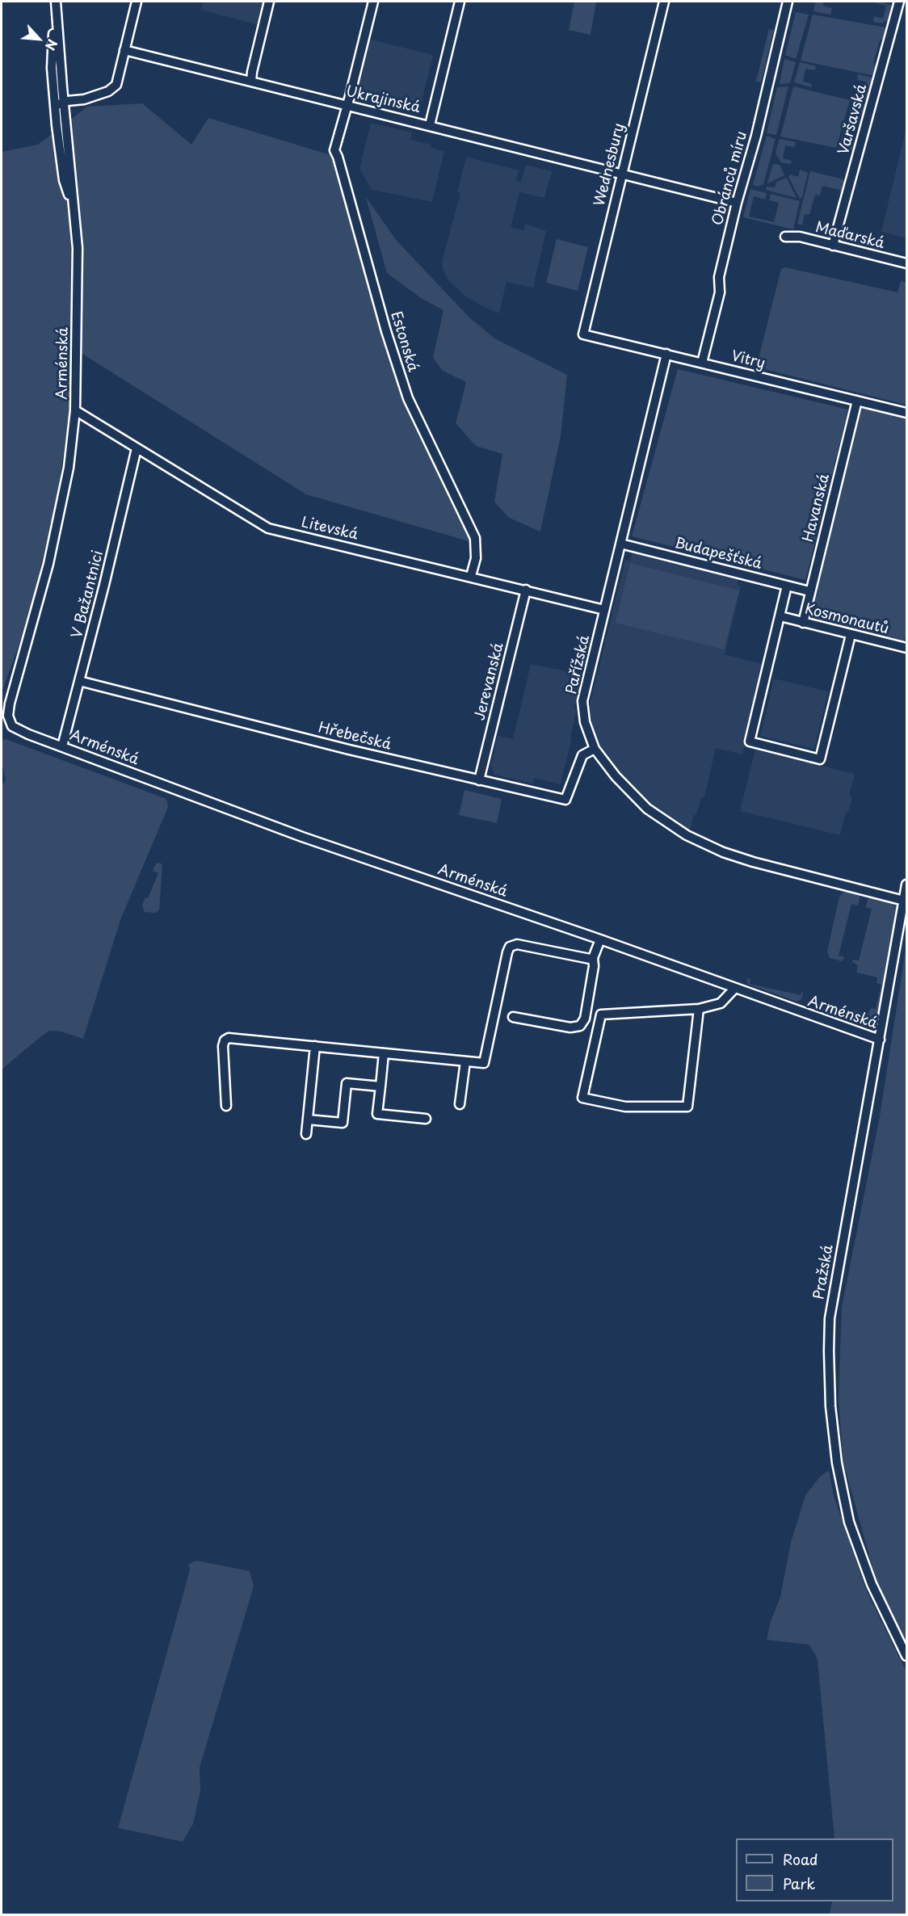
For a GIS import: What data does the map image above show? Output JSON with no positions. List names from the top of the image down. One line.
{"streets":{"street":["Ukrajinská","Varšavská","Wednesbury","Obránců míru","Maďarská","Estonská","Vitry","Arménská","Havanská","Litevská","Budapešťská","V Bažantnici","Kosmonautů","Pařížská","Jerevanská","Hřebečská","Pražská"]},"crossings":[["Ukrajinská","Wednesbury"],["Ukrajinská","Obránců míru"],["Ukrajinská","Estonská"],["Varšavská","Maďarská"],["Wednesbury","Vitry"],["Obránců míru","Vitry"],["Estonská","Litevská"],["Vitry","Havanská"],["Vitry","Pařížská"],["Arménská","Litevská"],["Arménská","V Bažantnici"],["Arménská","Pražská"],["Havanská","Budapešťská"],["Havanská","Kosmonautů"],["Litevská","V Bažantnici"],["Litevská","Pařížská"],["Litevská","Jerevanská"],["Budapešťská","Pařížská"],["V Bažantnici","Hřebečská"],["Pařížská","Hřebečská"],["Pařížská","Pražská"],["Jerevanská","Hřebečská"]],"legend":["Road","Park"],"north":"bottom right"}
